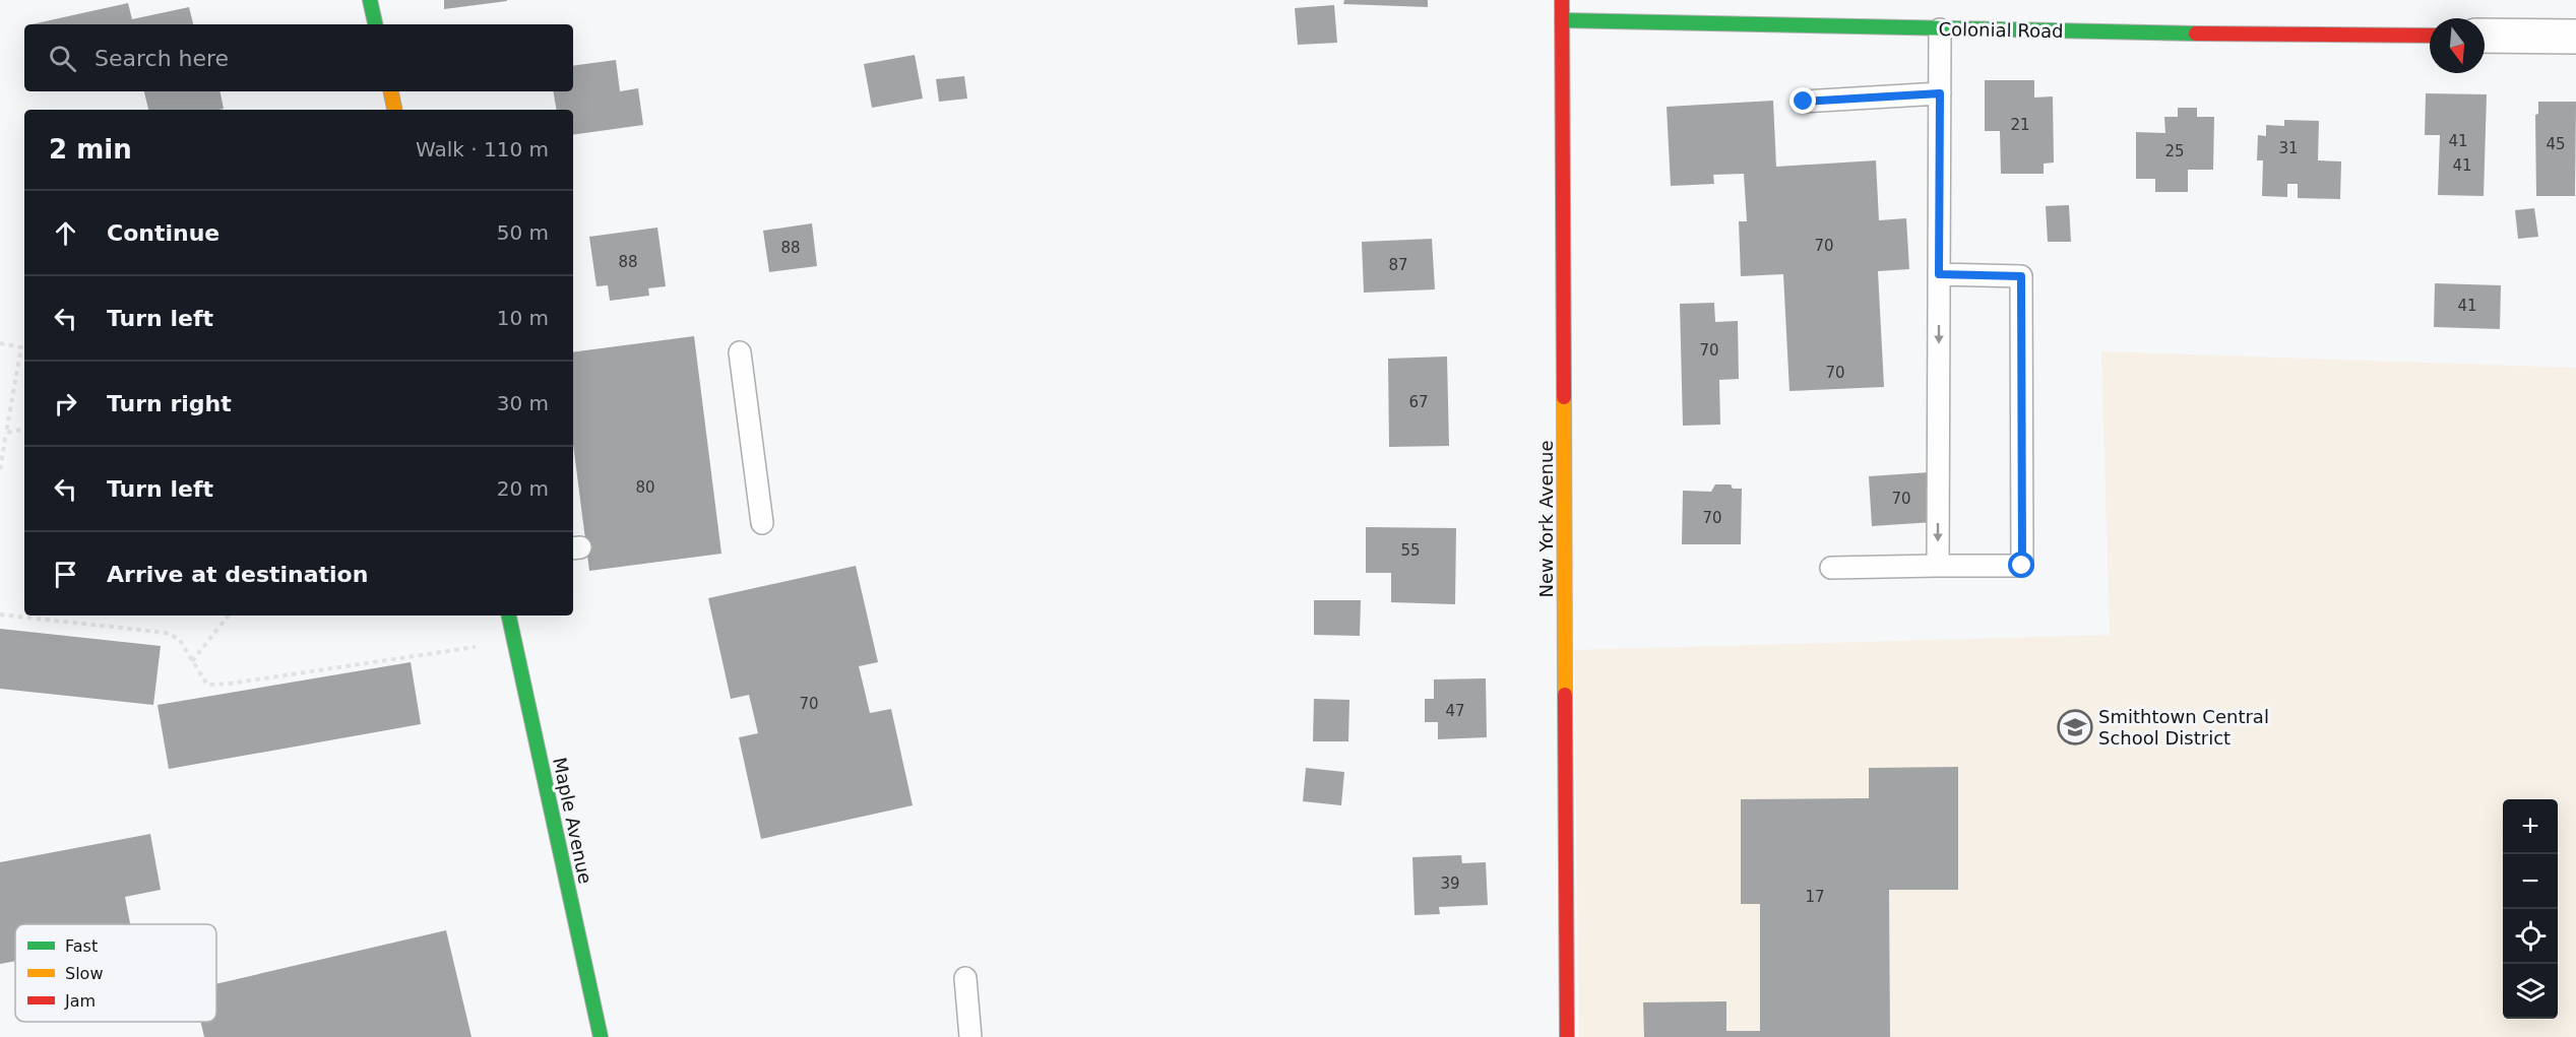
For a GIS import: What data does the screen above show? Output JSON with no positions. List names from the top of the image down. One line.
{"streets":{"street":["Colonial Road","New York Avenue","Maple Avenue"]},"crossings":[["Colonial Road","New York Avenue"]],"places":{"school or university":["Smithtown Central School District"]},"house_numbers":["21","41","45","31","25","41","70","88","88","87","41","70","70","67","80","70","70","55","70","47","39","17"],"legend":["Fast","Slow","Jam"],"north":"bottom","page":{"search":"Search here","heading":["2 min","Walk · 110 m"],"list":[["Continue","50 m"],["Turn left","10 m"],["Turn right","30 m"],["Turn left","20 m"],"Arrive at destination"],"map_buttons":["+","−"]}}
